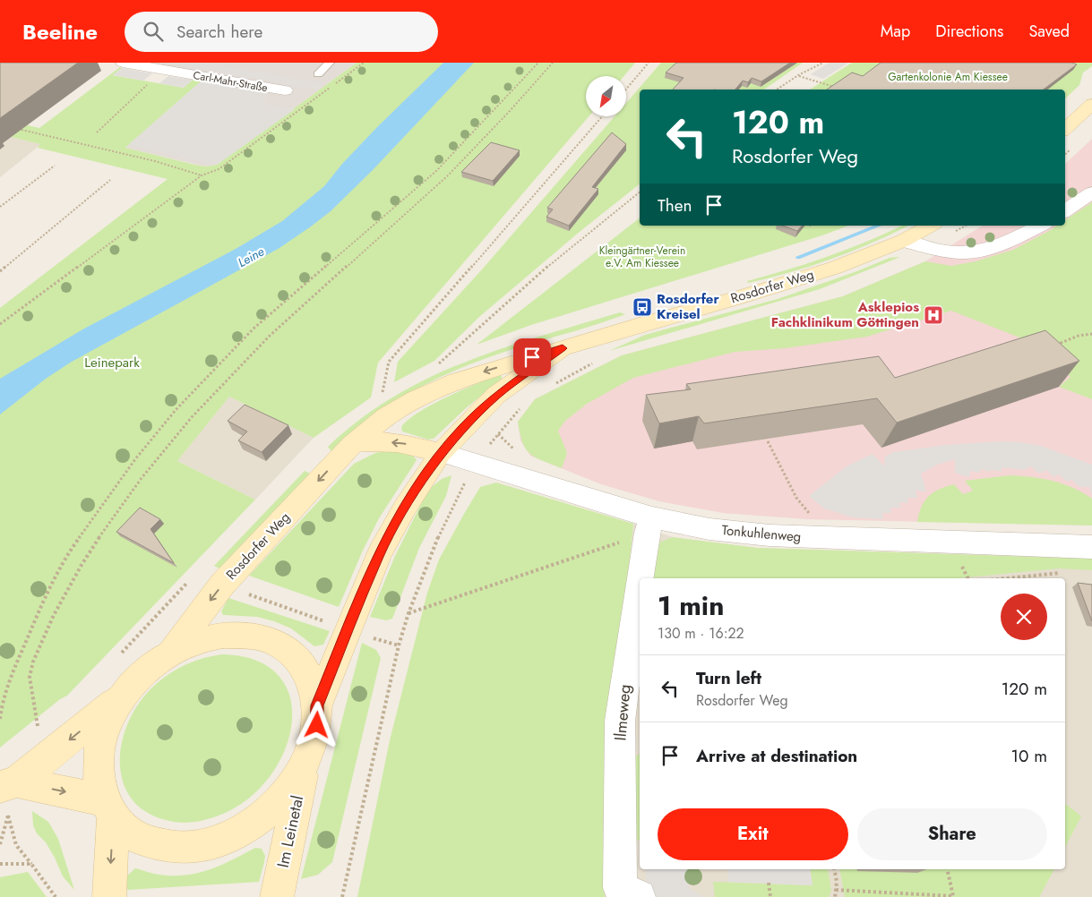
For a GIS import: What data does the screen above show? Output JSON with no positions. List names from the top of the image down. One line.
{"streets":{"main road":["Rosdorfer Weg","Im Leinetal"],"street":["Carl-Mahr-Straße","Tonkuhlenweg","Ilmeweg"]},"crossings":[["Rosdorfer Weg","Tonkuhlenweg"],["Tonkuhlenweg","Ilmeweg"]],"water":["Leine"],"parks":["Gartenkolonie Am Kiessee","Kleingärtner-Verein e.V. Am Kiessee","Leinepark"],"places":{"bus stop":["Rosdorfer Kreisel"],"hospital":["Asklepios Fachklinikum Göttingen"]},"north":"bottom left","page":{"header":"Beeline","search":"Search here","nav":["Map","Directions","Saved"],"turn":["120 m","Rosdorfer Weg"],"then":"Then","heading":["1 min","130 m · 16:22"],"list":[{"name":"Turn left","note":"Rosdorfer Weg","value":"120 m"},{"name":"Arrive at destination","value":"10 m"}],"buttons":["Exit","Share"]}}
